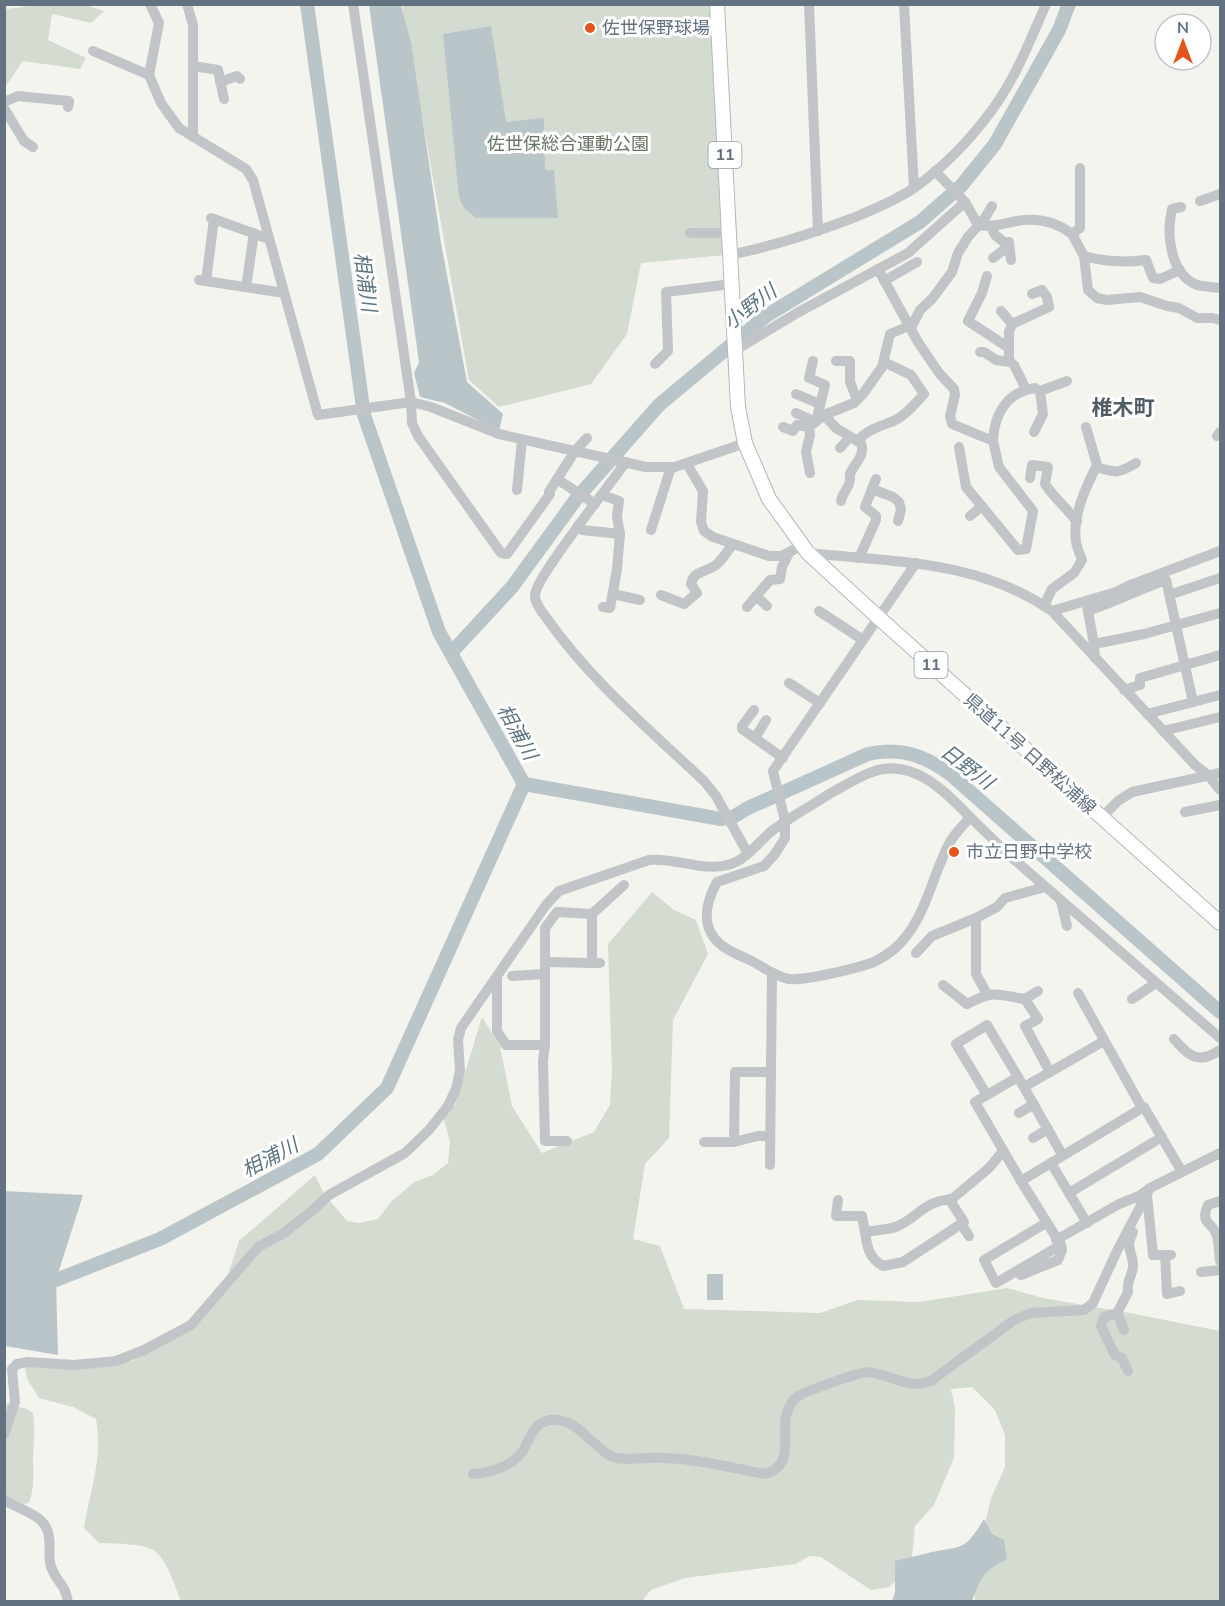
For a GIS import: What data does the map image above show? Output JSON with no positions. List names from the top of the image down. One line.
{"streets":{"main road":["11","県道11号 日野松浦線"]},"districts":["椎木町"],"water":["相浦川","小野川","日野川"],"parks":["佐世保総合運動公園"],"places":["佐世保野球場","市立日野中学校"],"north":"top"}
